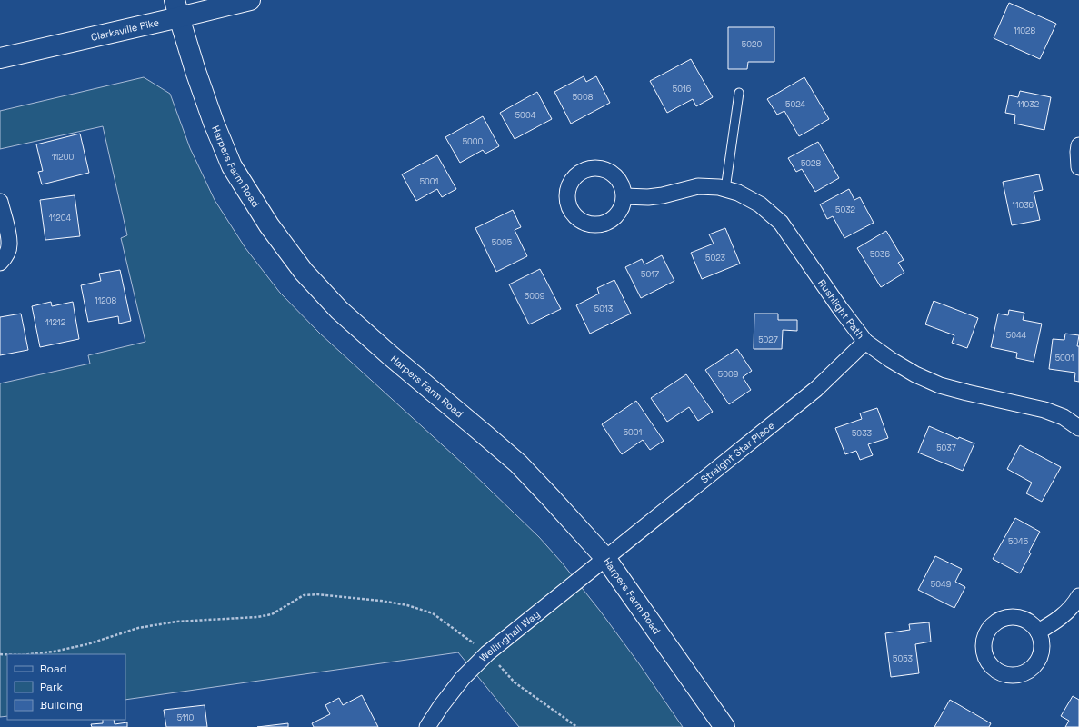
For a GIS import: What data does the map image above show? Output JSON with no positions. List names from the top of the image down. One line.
{"streets":{"main road":["Clarksville Pike","Harpers Farm Road"],"street":["Rushlight Path","Straight Star Place","Wellinghall Way"]},"crossings":[["Clarksville Pike","Harpers Farm Road"],["Harpers Farm Road","Straight Star Place"],["Harpers Farm Road","Wellinghall Way"],["Rushlight Path","Straight Star Place"],["Straight Star Place","Wellinghall Way"]],"house_numbers":["11028","5020","5016","5008","5024","11032","5004","5000","11200","5028","5001","11036","5032","11204","5005","5036","5023","5017","5009","11208","5013","11212","5044","5027","5001","5009","5001","5033","5037","5045","5049","5053","5110"],"legend":["Road","Park","Building"]}
